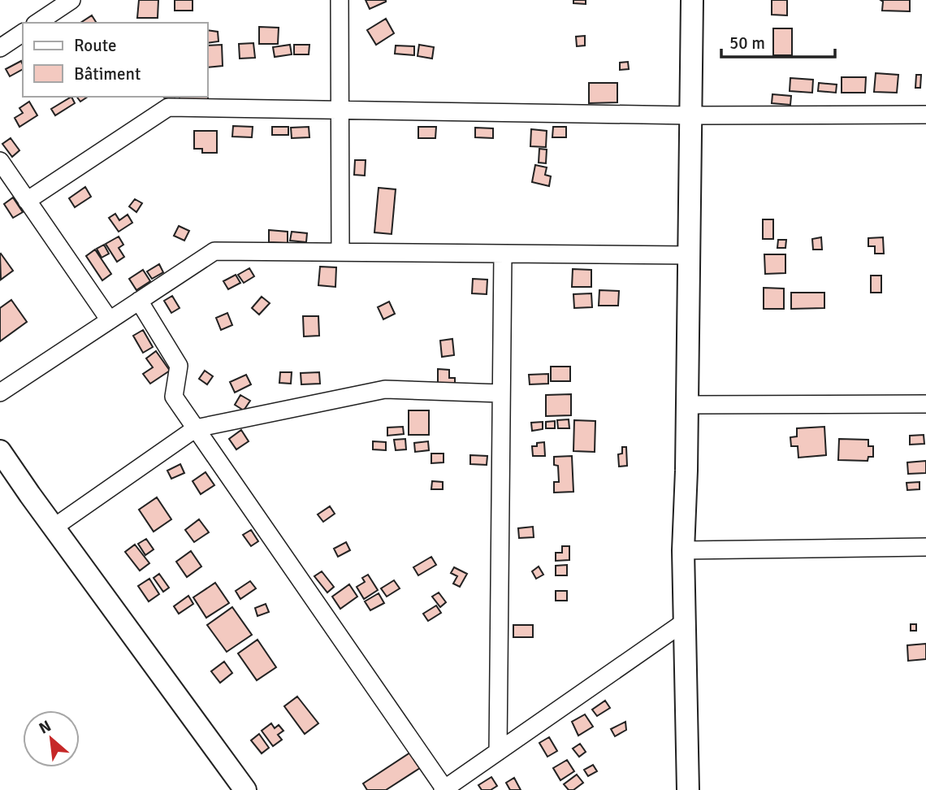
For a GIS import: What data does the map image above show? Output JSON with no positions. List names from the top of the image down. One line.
{"legend":["Route","Bâtiment"],"scale_bar":"50 m","north":"top left"}
